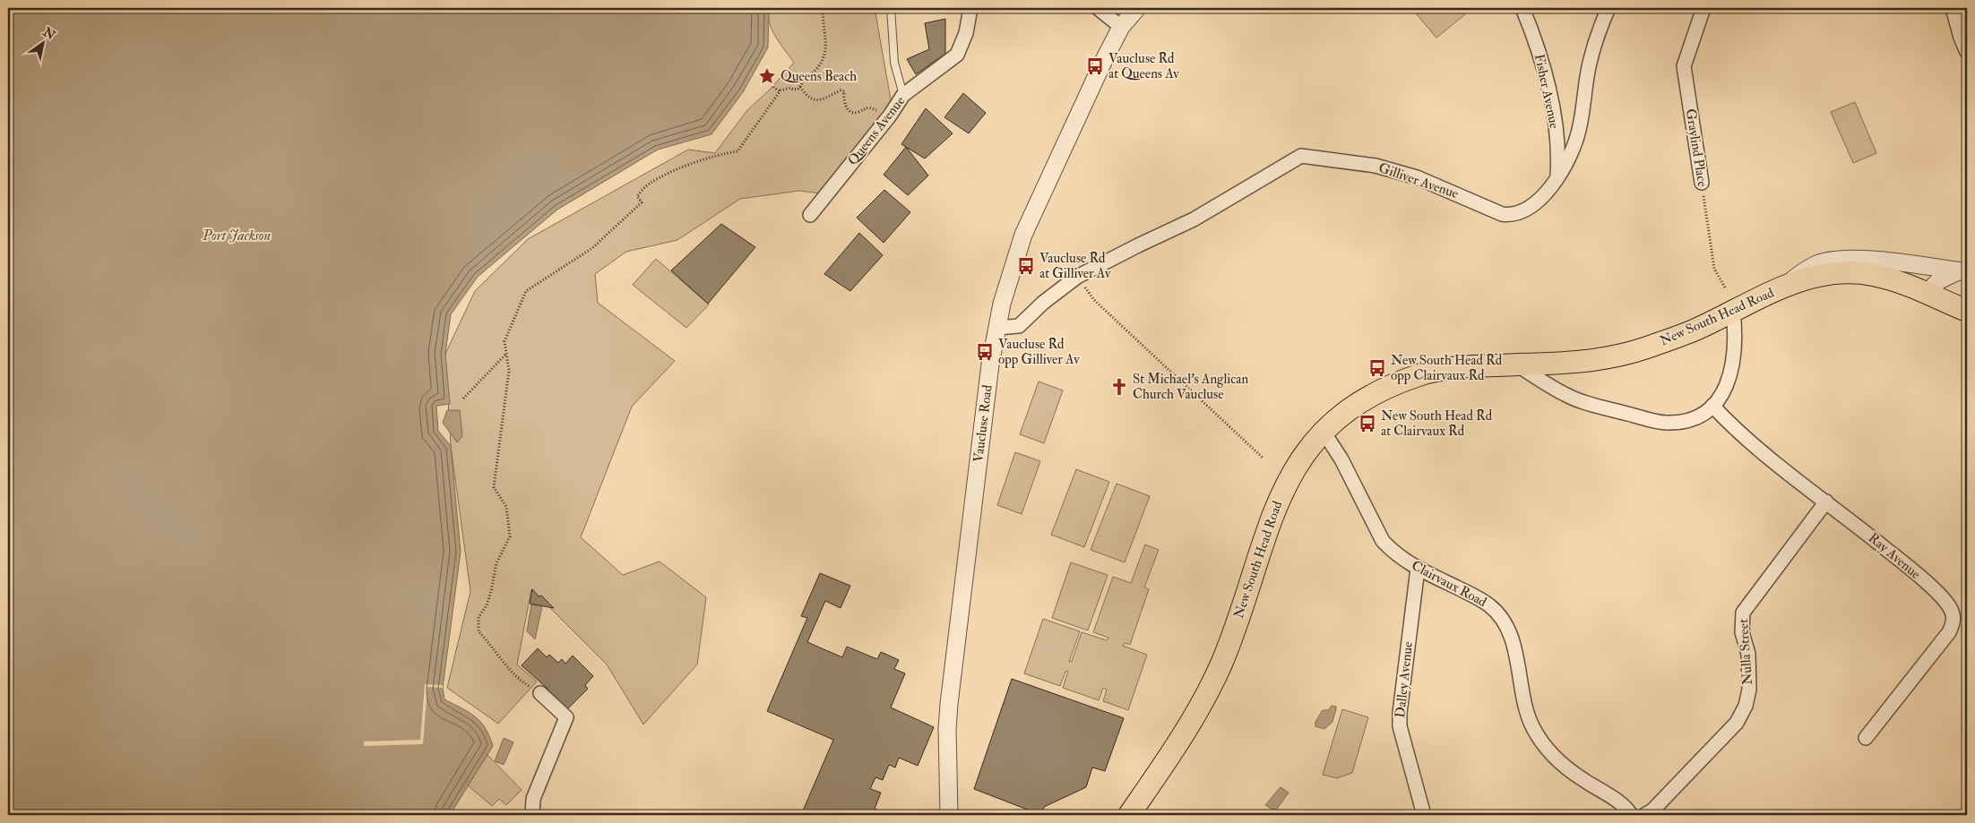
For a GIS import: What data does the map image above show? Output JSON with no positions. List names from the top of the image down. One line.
{"streets":{"main road":["New South Head Road"],"street":["Fisher Avenue","Queens Avenue","Graylind Place","Gilliver Avenue","Vaucluse Road","Ray Avenue","Clairvaux Road","Nulla Street","Dalley Avenue"]},"crossings":[["Fisher Avenue","Gilliver Avenue"],["Gilliver Avenue","Vaucluse Road"],["New South Head Road","Clairvaux Road"],["Ray Avenue","Nulla Street"],["Clairvaux Road","Dalley Avenue"]],"water":["Port Jackson"],"places":{"bus stop":["Vaucluse Rd at Queens Av","Vaucluse Rd at Gilliver Av","Vaucluse Rd opp Gilliver Av","New South Head Rd opp Clairvaux Rd","New South Head Rd at Clairvaux Rd"],"place":["Queens Beach"],"church":["St Michael’s Anglican Church Vaucluse"]},"north":"top right"}
